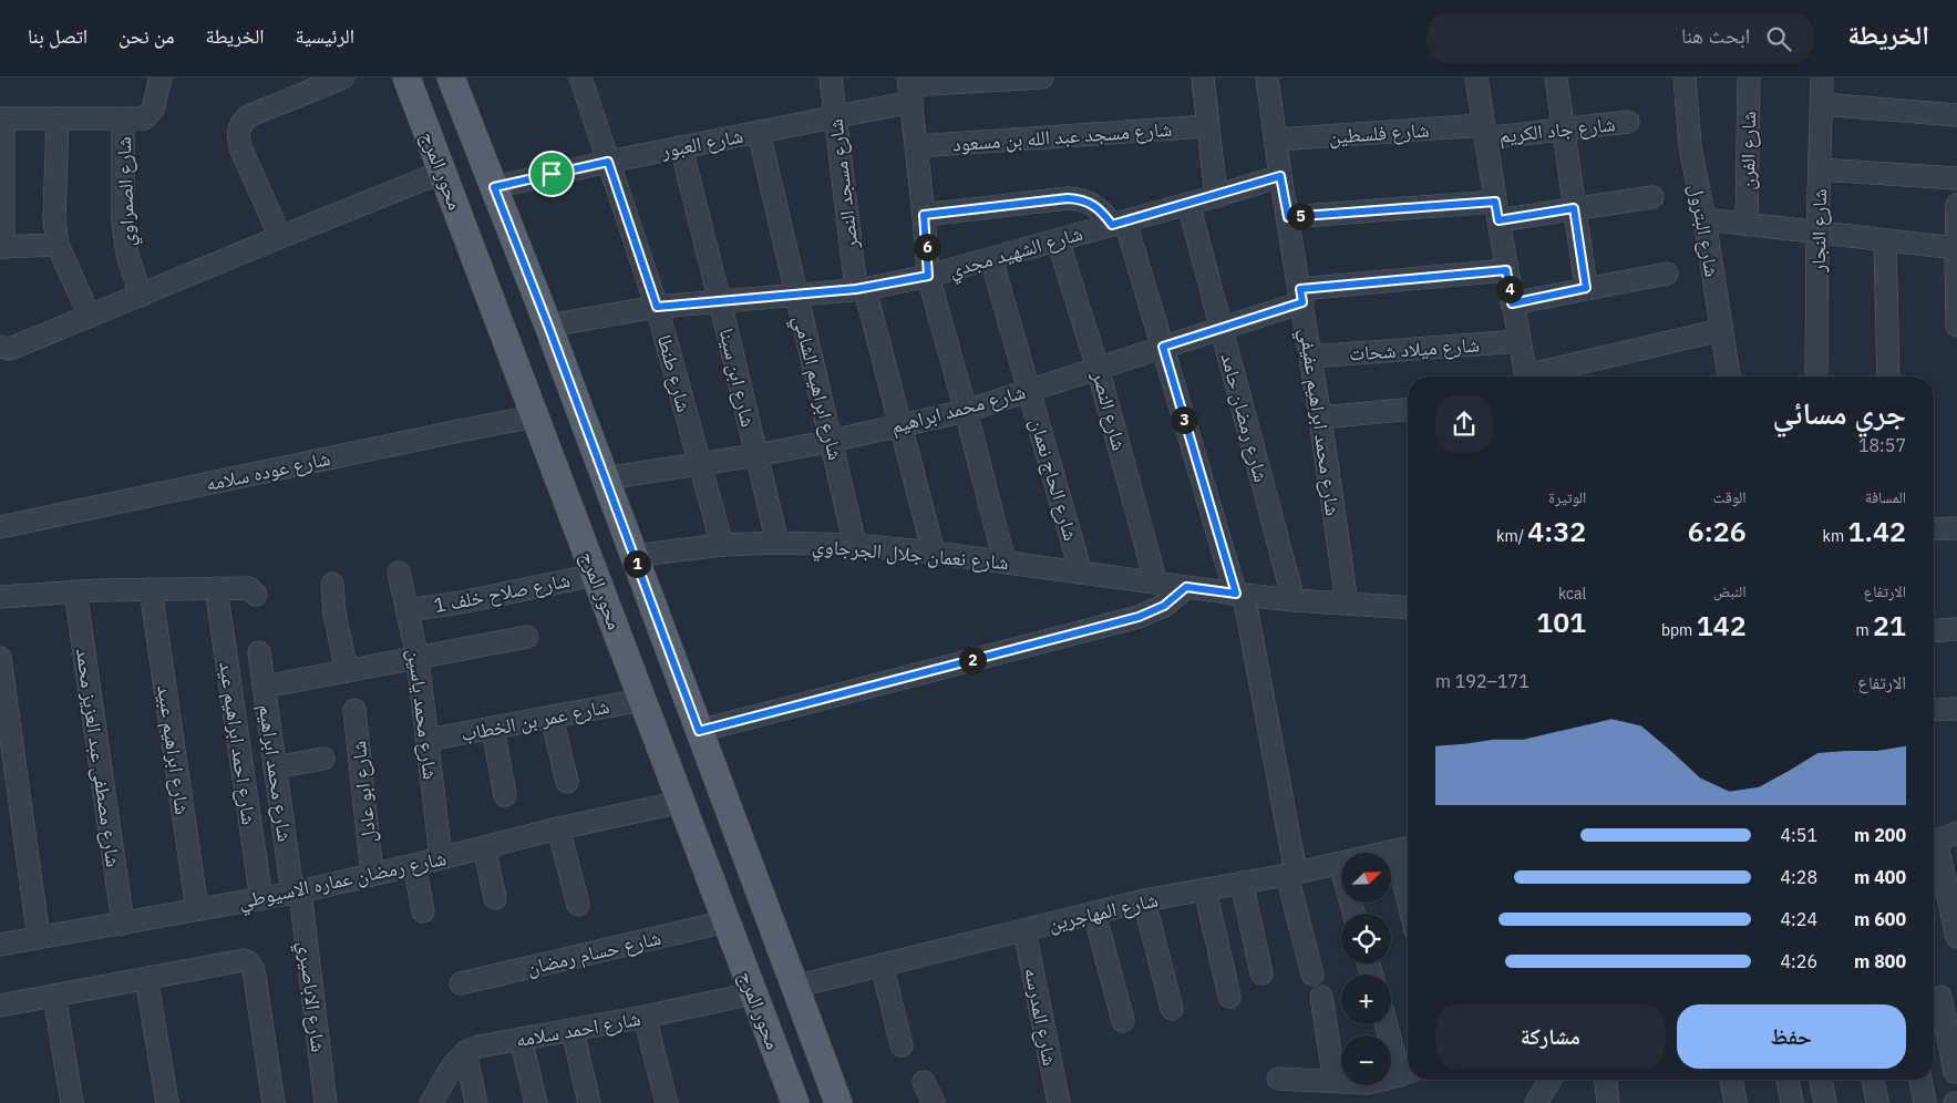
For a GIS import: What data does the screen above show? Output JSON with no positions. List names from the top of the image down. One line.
{"streets":{"main road":["محور المرج"],"street":["شارع جاد الكريم","شارع فلسطين","شارع مسجد عبد الله بن مسعود","شارع العبور","شارع الفرن","شارع مسجد النصر","شارع الصمراوي","شارع البترول","شارع النجار","شارع الشهيد مجدي","شارع ميلاد شحات","شارع طنطا","شارع ابن سينا","شارع ابراهيم الشامي","شارع محمد ابراهيم","شارع النصر","شارع رمضان حامد","شارع محمد ابراهيم عفيفي","شارع عوده سلامه","شارع الحاج نعمان","شارع نعمان جلال الجرجاوي","شارع صلاح خلف 1","شارع محمد ياسين","شارع عمر بن الخطاب","شارع احمد ابراهيم عيد","شارع ابراهيم عبيد","شارع مصطفى عبد العزيز محمد","شارع ابو عادل","شارع رمضان عماره الاسيوطي","شارع المهاجرين","شارع حسام رمضان","شارع الاباصيري","شارع المدرسه","شارع احمد سلامه"]},"crossings":[["شارع جاد الكريم","شارع فلسطين"],["شارع فلسطين","شارع محمد ابراهيم عفيفي"],["شارع العبور","محور المرج"],["شارع العبور","شارع مسجد النصر"],["شارع العبور","شارع طنطا"],["شارع العبور","شارع ابن سينا"],["شارع العبور","شارع ابراهيم الشامي"],["محور المرج","شارع الشهيد مجدي"],["محور المرج","شارع محمد ابراهيم"],["محور المرج","شارع عوده سلامه"],["محور المرج","شارع نعمان جلال الجرجاوي"],["محور المرج","شارع صلاح خلف 1"],["محور المرج","شارع عمر بن الخطاب"],["محور المرج","شارع رمضان عماره الاسيوطي"],["محور المرج","شارع المهاجرين"],["محور المرج","شارع حسام رمضان"],["محور المرج","شارع احمد سلامه"],["شارع مسجد النصر","شارع الشهيد مجدي"],["شارع مسجد النصر","شارع محمد ابراهيم"],["شارع مسجد النصر","شارع نعمان جلال الجرجاوي"],["شارع الشهيد مجدي","شارع طنطا"],["شارع الشهيد مجدي","شارع ابن سينا"],["شارع الشهيد مجدي","شارع ابراهيم الشامي"],["شارع الشهيد مجدي","شارع النصر"],["شارع الشهيد مجدي","شارع رمضان حامد"],["شارع الشهيد مجدي","شارع محمد ابراهيم عفيفي"],["شارع الشهيد مجدي","شارع الحاج نعمان"],["شارع ميلاد شحات","شارع محمد ابراهيم عفيفي"],["شارع طنطا","شارع محمد ابراهيم"],["شارع طنطا","شارع نعمان جلال الجرجاوي"],["شارع ابن سينا","شارع محمد ابراهيم"],["شارع ابن سينا","شارع نعمان جلال الجرجاوي"],["شارع ابراهيم الشامي","شارع محمد ابراهيم"],["شارع ابراهيم الشامي","شارع نعمان جلال الجرجاوي"],["شارع محمد ابراهيم","شارع النصر"],["شارع محمد ابراهيم","شارع رمضان حامد"],["شارع محمد ابراهيم","شارع محمد ابراهيم عفيفي"],["شارع محمد ابراهيم","شارع الحاج نعمان"],["شارع محمد ابراهيم","شارع رمضان عماره الاسيوطي"],["شارع محمد ابراهيم","شارع الاباصيري"],["شارع النصر","شارع نعمان جلال الجرجاوي"],["شارع رمضان حامد","شارع نعمان جلال الجرجاوي"],["شارع محمد ابراهيم عفيفي","شارع نعمان جلال الجرجاوي"],["شارع الحاج نعمان","شارع نعمان جلال الجرجاوي"],["شارع صلاح خلف 1","شارع محمد ياسين"],["شارع محمد ياسين","شارع عمر بن الخطاب"],["شارع محمد ياسين","شارع رمضان عماره الاسيوطي"],["شارع احمد ابراهيم عيد","شارع رمضان عماره الاسيوطي"],["شارع ابراهيم عبيد","شارع رمضان عماره الاسيوطي"],["شارع مصطفى عبد العزيز محمد","شارع رمضان عماره الاسيوطي"],["شارع ابو عادل","شارع رمضان عماره الاسيوطي"],["شارع رمضان عماره الاسيوطي","شارع الاباصيري"],["شارع المهاجرين","شارع المدرسه"]],"north":"top right","page":{"header":"الخريطة","search":"ابحث هنا","nav":["الرئيسية","الخريطة","من نحن","اتصل بنا"],"pins":["5","6","4","3","1","2"],"heading":["جري مسائي","18:57"],"stats":[["المسافة","1.42 km"],["الوقت","6:26"],["الوتيرة","4:32 /km"],["الارتفاع","21 m"],["النبض","142 bpm"],["kcal","101"]],"chart":["الارتفاع","171–192 m"],"list":[{"name":"200 m","note":"4:51"},{"name":"400 m","note":"4:28"},{"name":"600 m","note":"4:24"},{"name":"800 m","note":"4:26"}],"map_buttons":["+","−"],"buttons":["حفظ","مشاركة"]}}
